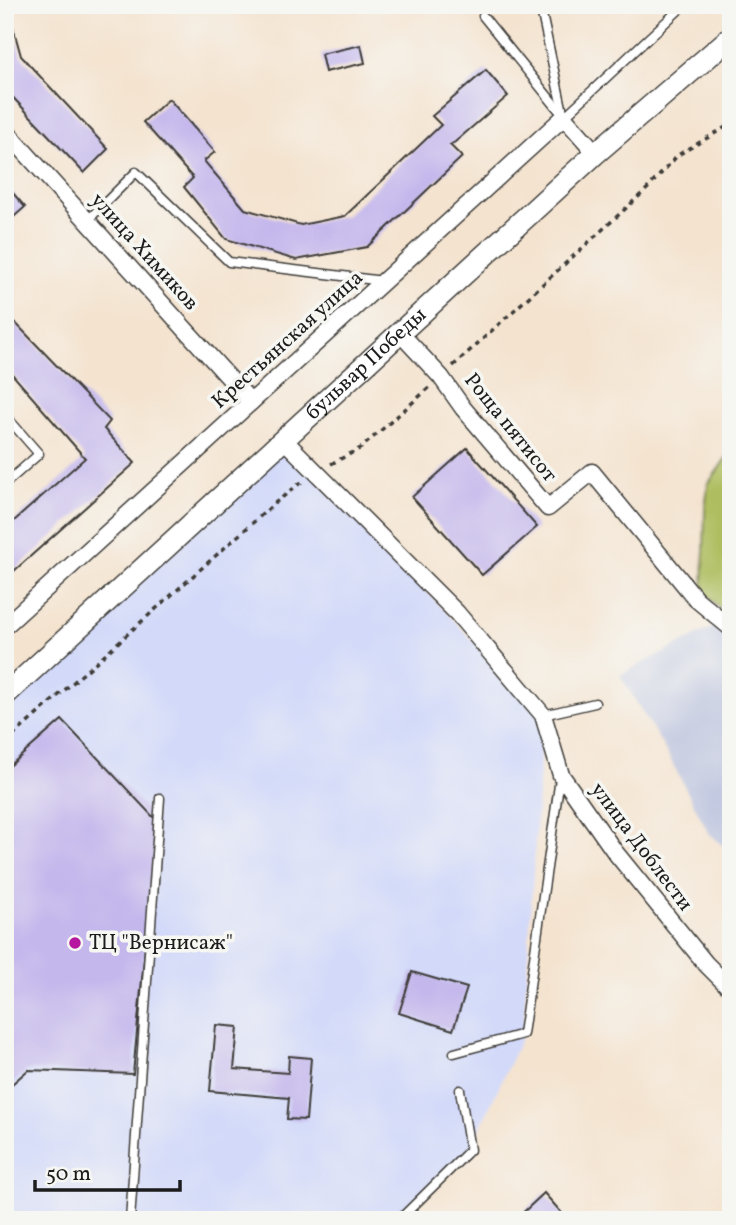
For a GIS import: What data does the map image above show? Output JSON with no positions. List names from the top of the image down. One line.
{"streets":{"street":["улица Химиков","Крестьянская улица","бульвар Победы","Роща пятисот","улица Доблести"]},"crossings":[["улица Химиков","Крестьянская улица"],["бульвар Победы","Роща пятисот"]],"places":["ТЦ \"Вернисаж\""],"scale_bar":"50 m"}
